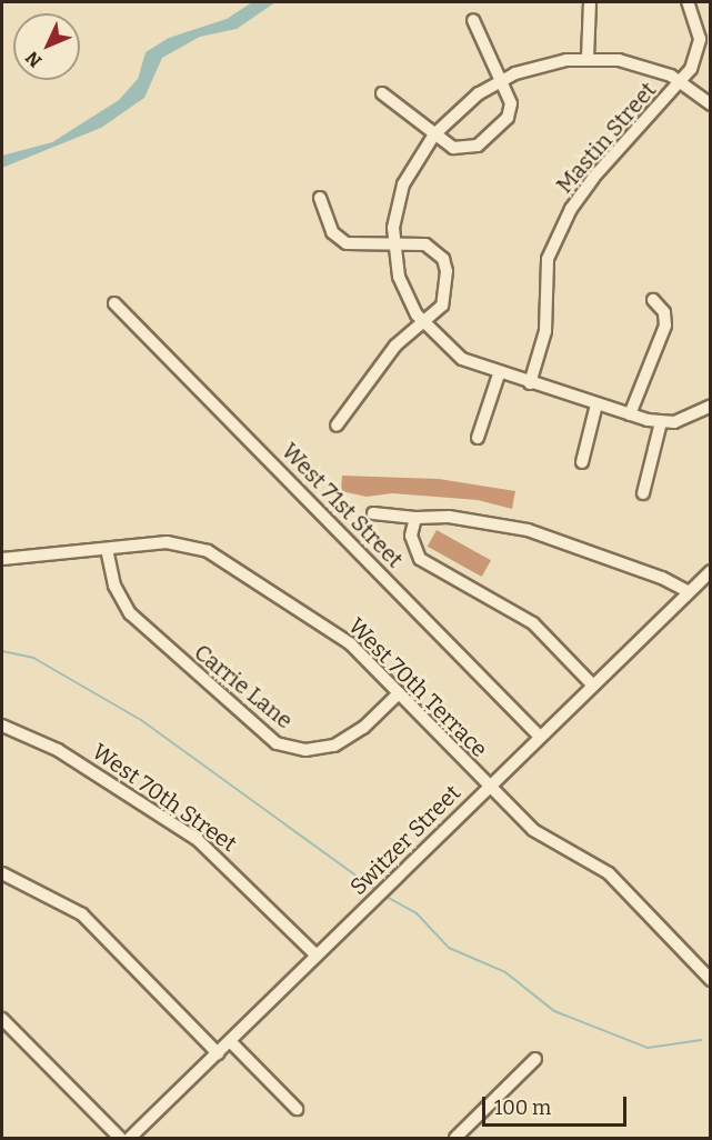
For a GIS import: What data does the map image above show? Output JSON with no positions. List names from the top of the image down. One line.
{"streets":{"street":["Mastin Street","West 71st Street","Carrie Lane","West 70th Terrace","West 70th Street","Switzer Street"]},"crossings":[["West 71st Street","Switzer Street"],["Carrie Lane","West 70th Terrace"],["West 70th Terrace","Switzer Street"],["West 70th Street","Switzer Street"]],"scale_bar":"100 m","north":"bottom left"}
